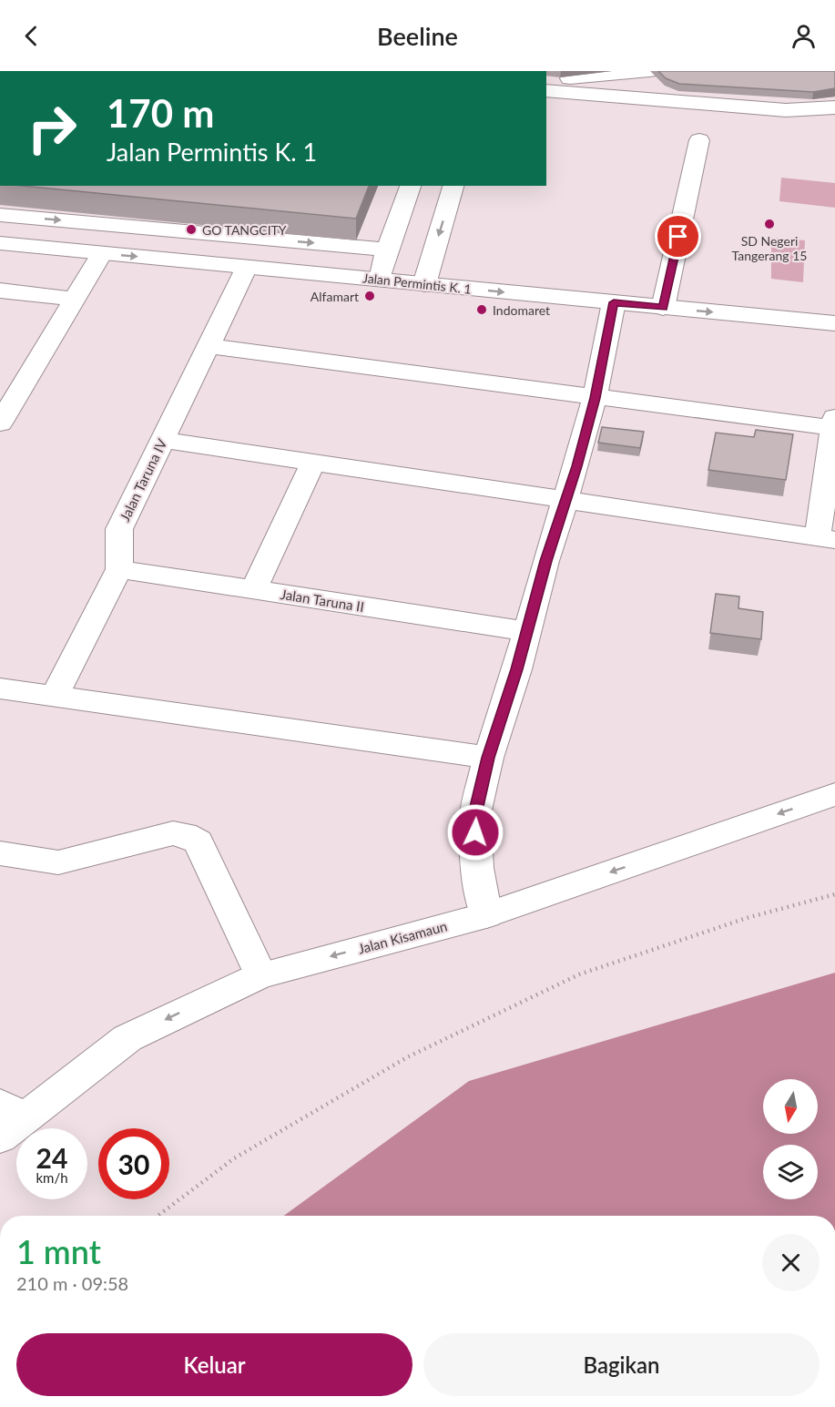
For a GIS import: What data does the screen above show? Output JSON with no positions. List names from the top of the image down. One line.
{"streets":{"street":["Jalan Permintis K. 1","Jalan Taruna IV","Jalan Taruna II","Jalan Kisamaun"]},"crossings":[["Jalan Permintis K. 1","Jalan Taruna IV"],["Jalan Taruna IV","Jalan Taruna II"]],"one_way":["Jalan Kisamaun"],"places":["SD Negeri Tangerang 15","GO TANGCITY","Alfamart","Indomaret"],"north":"bottom","page":{"header":"Beeline","turn":["170 m","Jalan Permintis K. 1"],"speed":"24 km/h","limit":"30","heading":["1 mnt","210 m · 09:58"],"buttons":["Keluar","Bagikan"]}}
